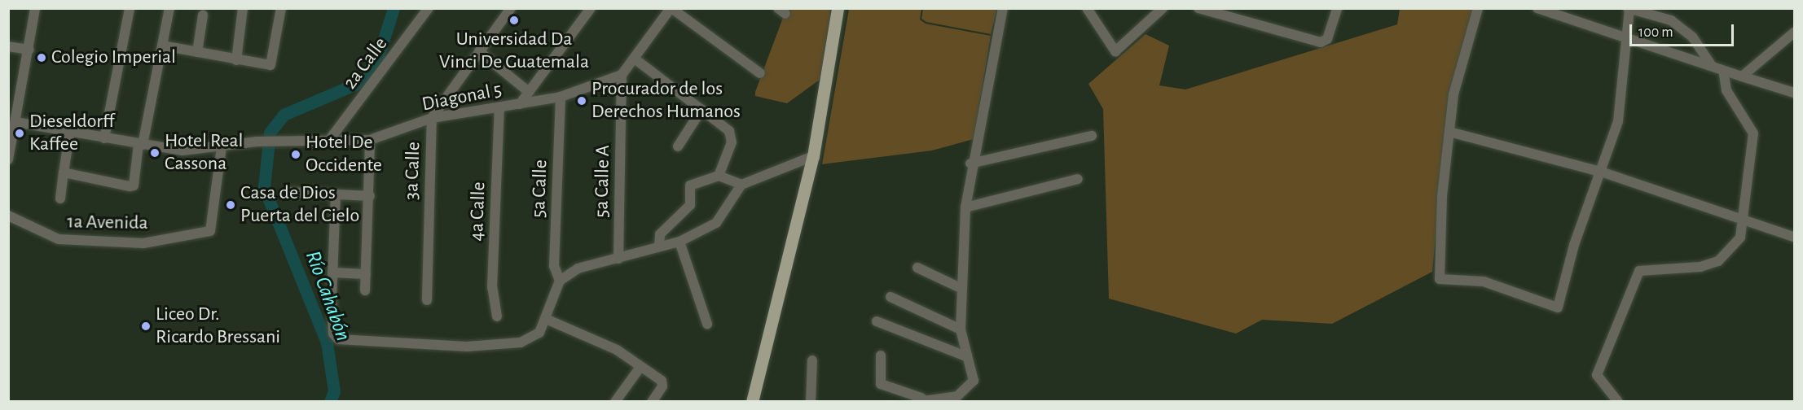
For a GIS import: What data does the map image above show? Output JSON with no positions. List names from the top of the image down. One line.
{"streets":{"street":["2a Calle","Diagonal 5","3a Calle","5a Calle A","5a Calle","4a Calle","1a Avenida"]},"crossings":[["2a Calle","Diagonal 5"],["Diagonal 5","3a Calle"],["Diagonal 5","5a Calle A"],["Diagonal 5","5a Calle"],["Diagonal 5","4a Calle"],["Diagonal 5","1a Avenida"]],"water":["Río Cahabón"],"places":["Universidad Da Vinci De Guatemala","Colegio Imperial","Procurador de los Derechos Humanos","Dieseldorff Kaffee","Hotel Real Cassona","Hotel De Occidente","Casa de Dios Puerta del Cielo","Liceo Dr. Ricardo Bressani"],"scale_bar":"100 m"}
